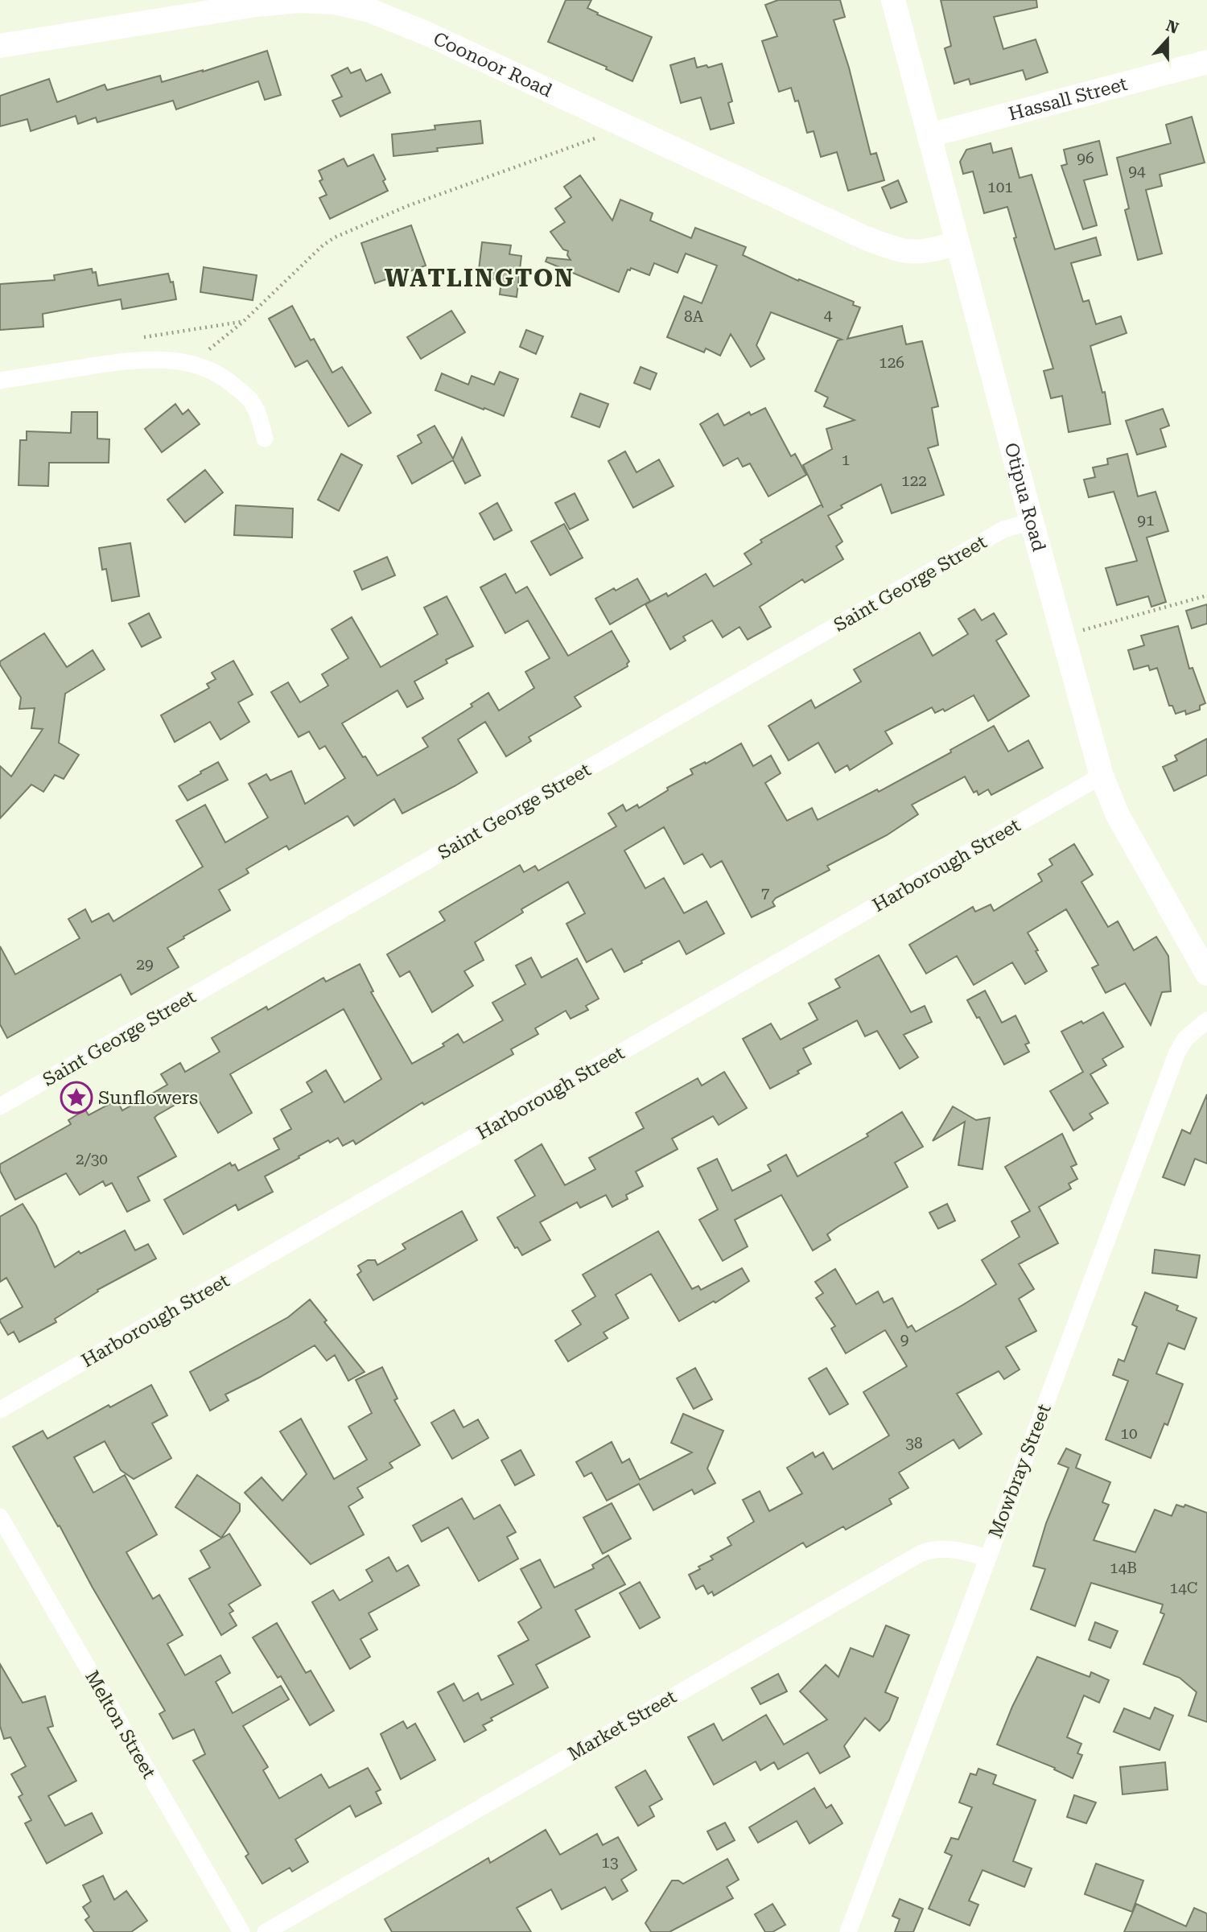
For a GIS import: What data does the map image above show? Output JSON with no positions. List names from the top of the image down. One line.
{"streets":{"street":["Coonoor Road","Hassall Street","Otipua Road","Saint George Street","Harborough Street","Mowbray Street","Melton Street","Market Street"]},"crossings":[["Coonoor Road","Otipua Road"],["Hassall Street","Otipua Road"],["Otipua Road","Saint George Street"],["Otipua Road","Harborough Street"],["Mowbray Street","Market Street"]],"districts":["WATLINGTON"],"places":{"place":["Sunflowers"]},"house_numbers":["96","94","101","4","8A","126","1","122","91","7","29","2/30","9","10","38","14B","14C","13"],"north":"top"}
